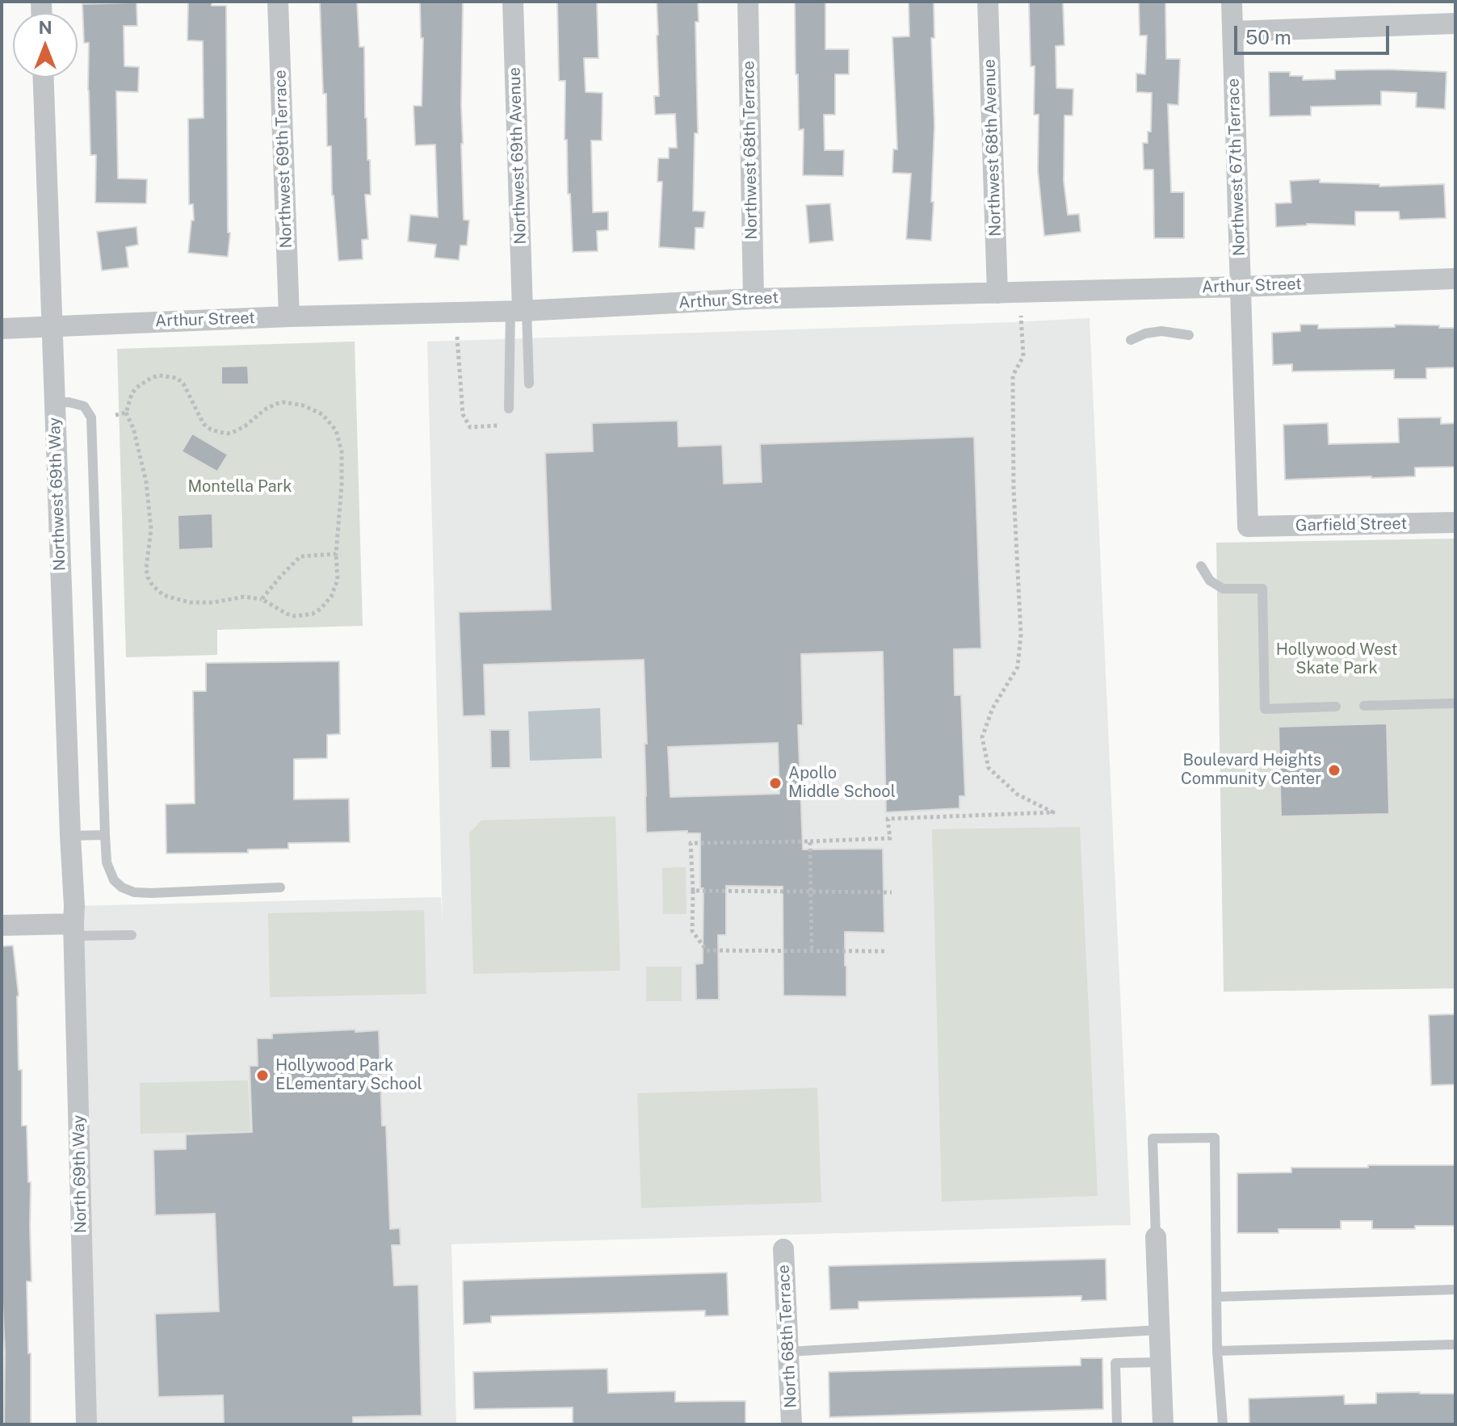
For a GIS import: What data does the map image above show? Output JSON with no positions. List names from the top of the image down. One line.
{"streets":{"street":["Northwest 68th Avenue","Northwest 68th Terrace","Northwest 69th Avenue","Northwest 69th Terrace","Northwest 67th Terrace","Arthur Street","Northwest 69th Way","Garfield Street","North 69th Way","North 68th Terrace"]},"crossings":[["Northwest 68th Avenue","Arthur Street"],["Northwest 68th Terrace","Arthur Street"],["Northwest 69th Avenue","Arthur Street"],["Northwest 69th Terrace","Arthur Street"],["Northwest 67th Terrace","Arthur Street"],["Northwest 67th Terrace","Garfield Street"],["Arthur Street","Northwest 69th Way"],["Northwest 69th Way","North 69th Way"]],"parks":["Montella Park","Hollywood West Skate Park"],"places":["Boulevard Heights Community Center","Apollo Middle School","Hollywood Park ELementary School"],"scale_bar":"50 m","north":"top"}
